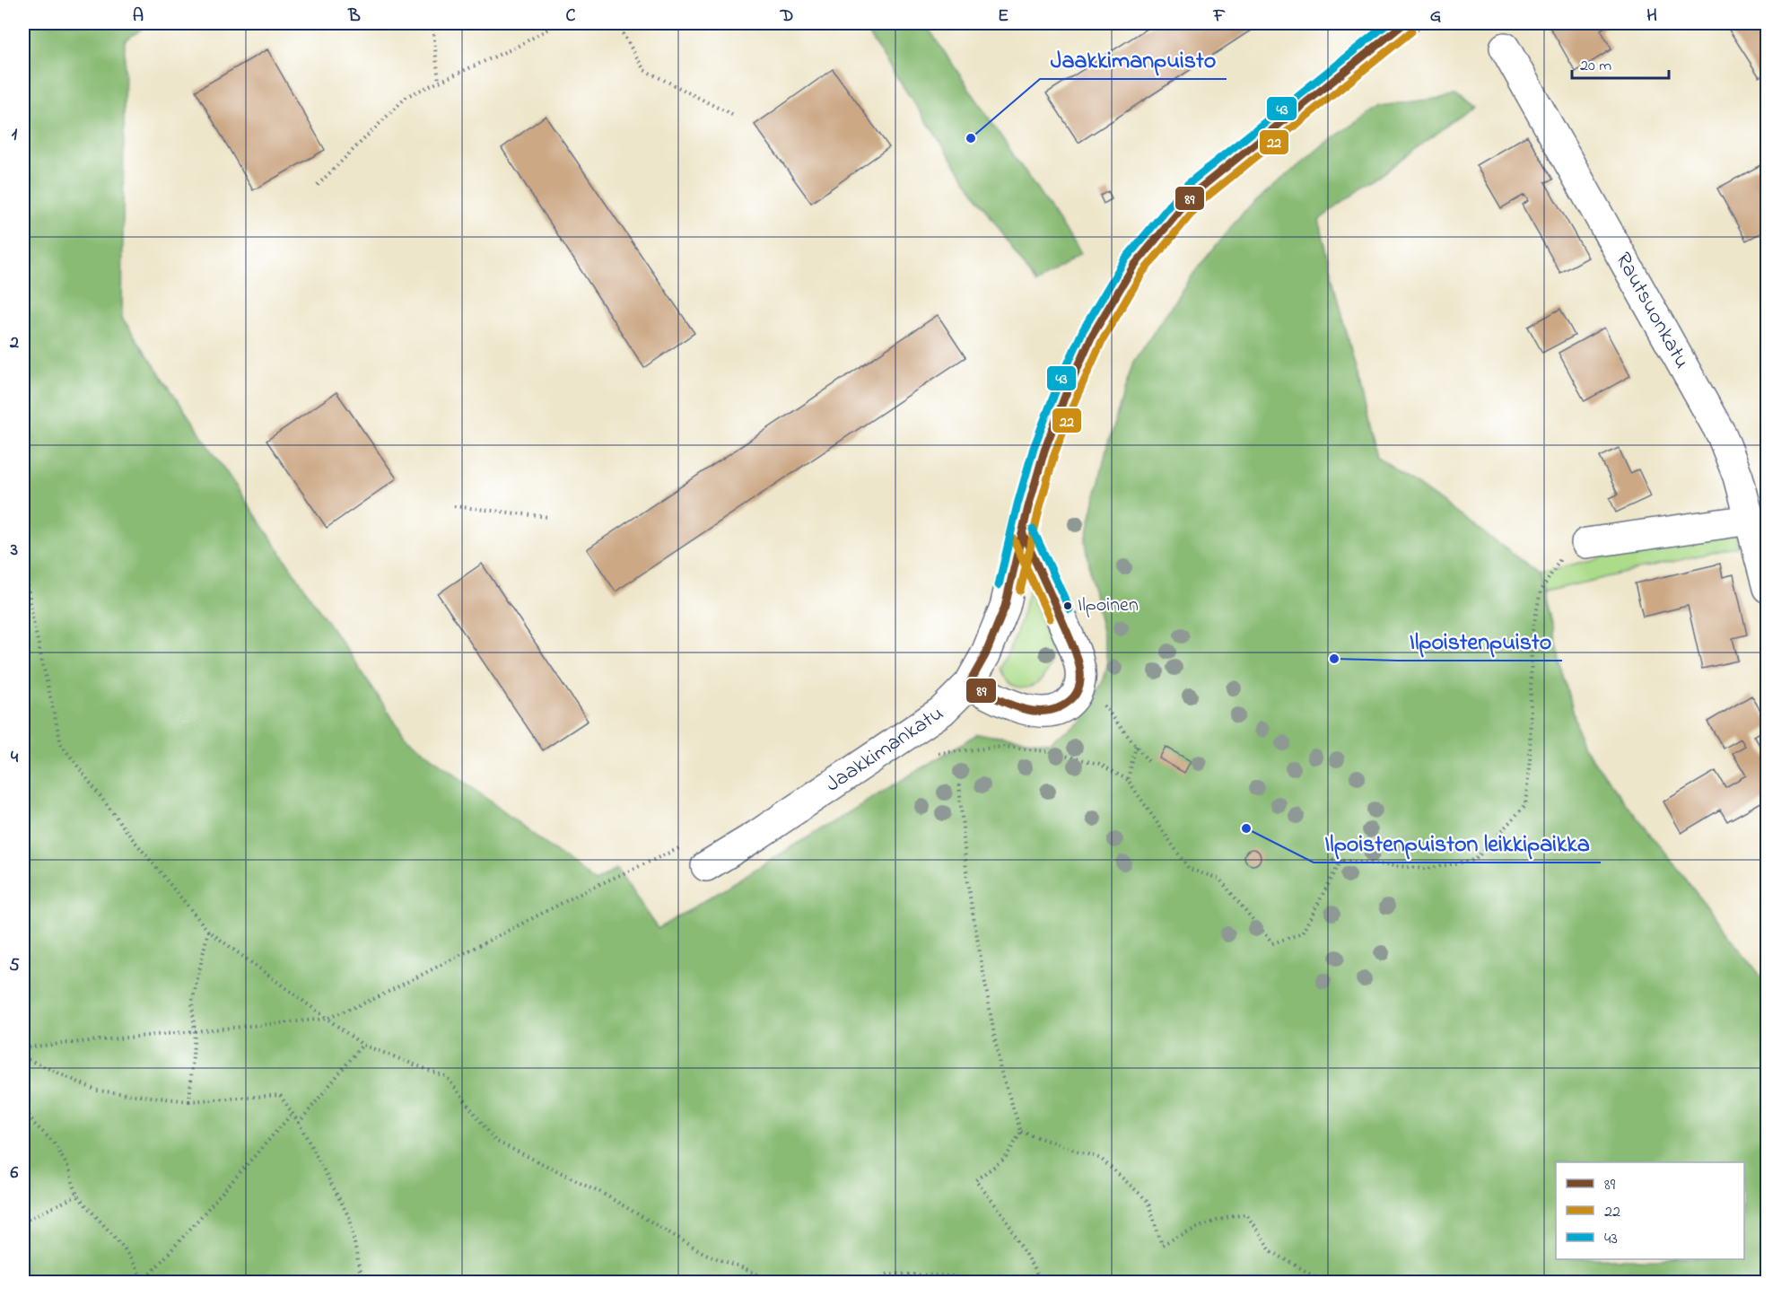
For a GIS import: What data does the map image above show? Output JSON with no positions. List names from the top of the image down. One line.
{"streets":{"street":["Rautsuonkatu","Jaakkimankatu"]},"places":["Jaakkimanpuisto","Ilpoinen","Ilpoistenpuisto","Ilpoistenpuiston leikkipaikka"],"lines":["transit line 89","transit line 43","transit line 22"],"legend":["89","22","43"],"scale_bar":"20 m","grid":{"columns":["A","B","C","D","E","F","G","H"],"rows":["1","2","3","4","5","6"]}}
